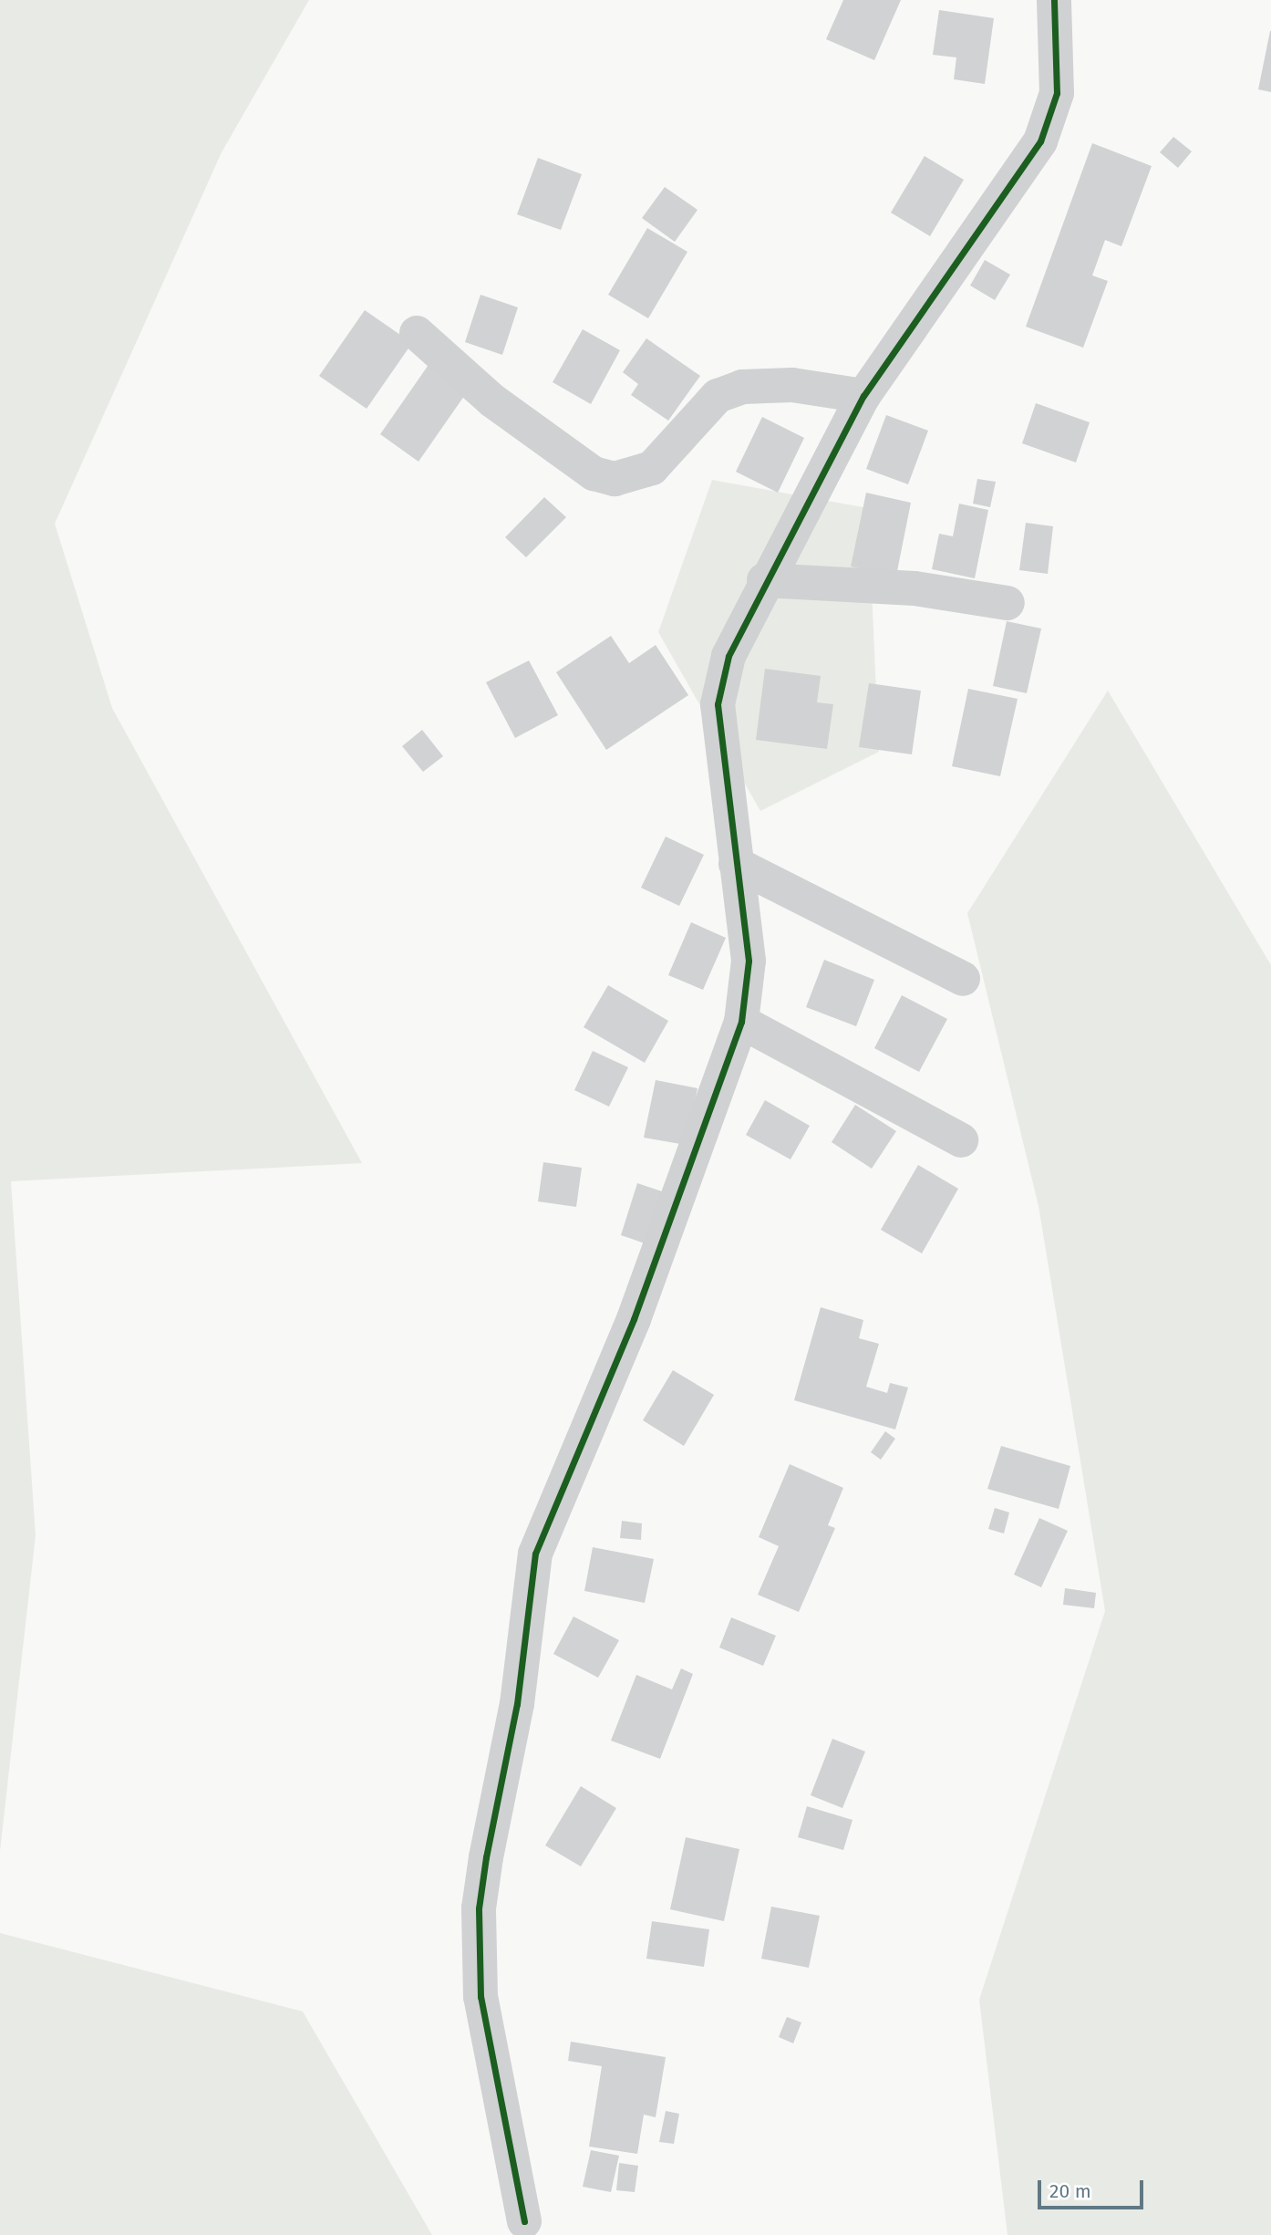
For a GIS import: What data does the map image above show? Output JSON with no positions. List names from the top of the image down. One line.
{"scale_bar":"20 m"}
